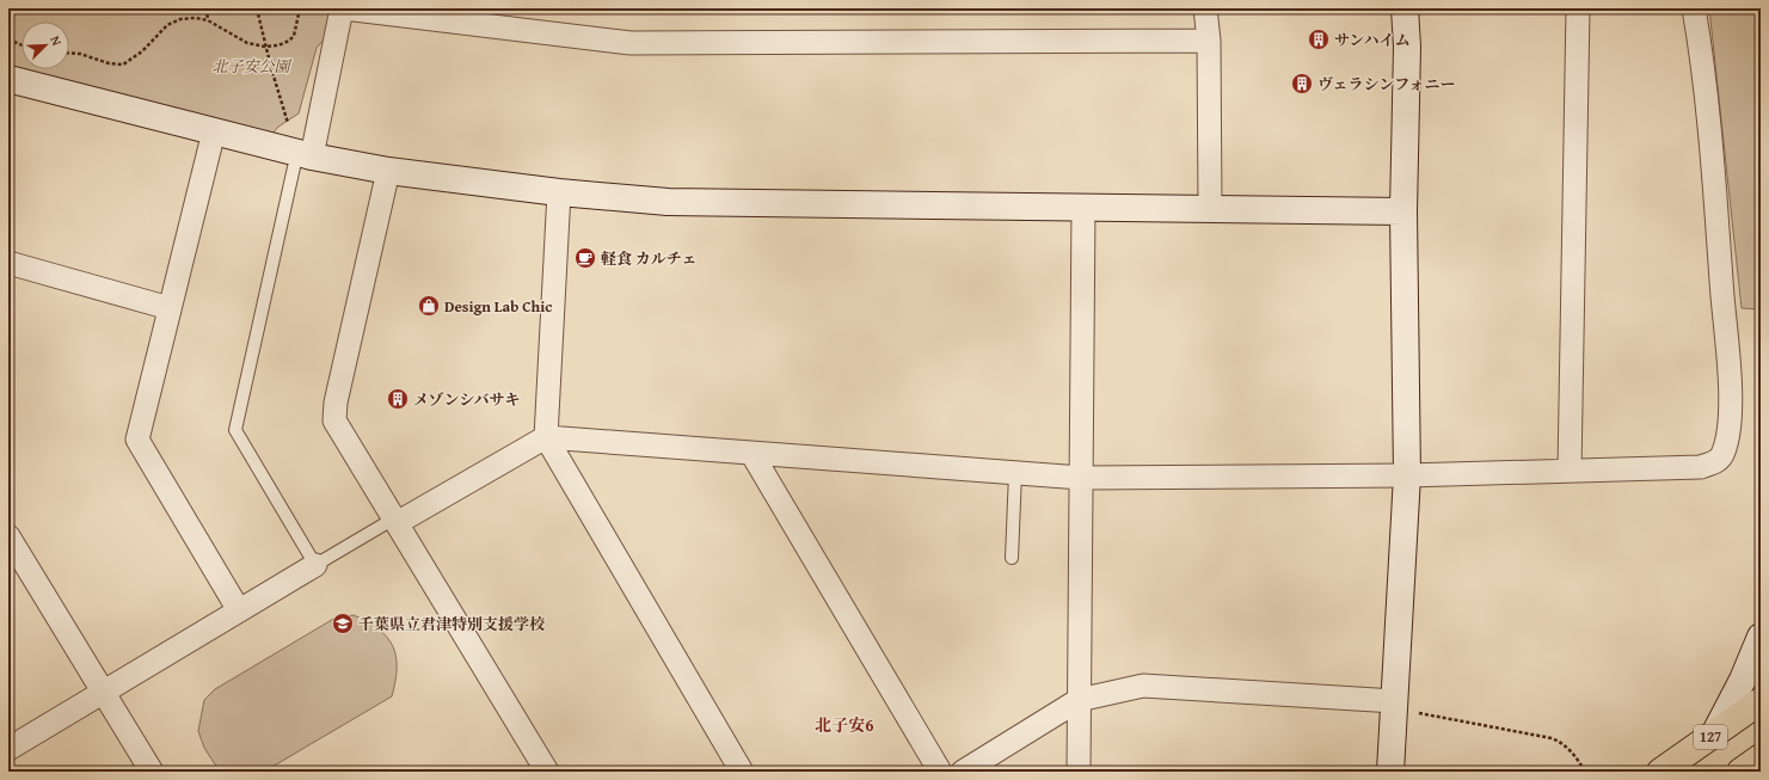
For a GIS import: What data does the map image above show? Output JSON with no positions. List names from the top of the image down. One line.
{"streets":{"highway":["127"]},"districts":["北子安6"],"parks":["北子安公園"],"places":{"building":["サンハイム","ヴェラシンフォニー","メゾンシバサキ"],"cafe":["軽食 カルチェ"],"shop":["Design Lab Chic"],"school or university":["千葉県立君津特別支援学校"]},"north":"top right"}
